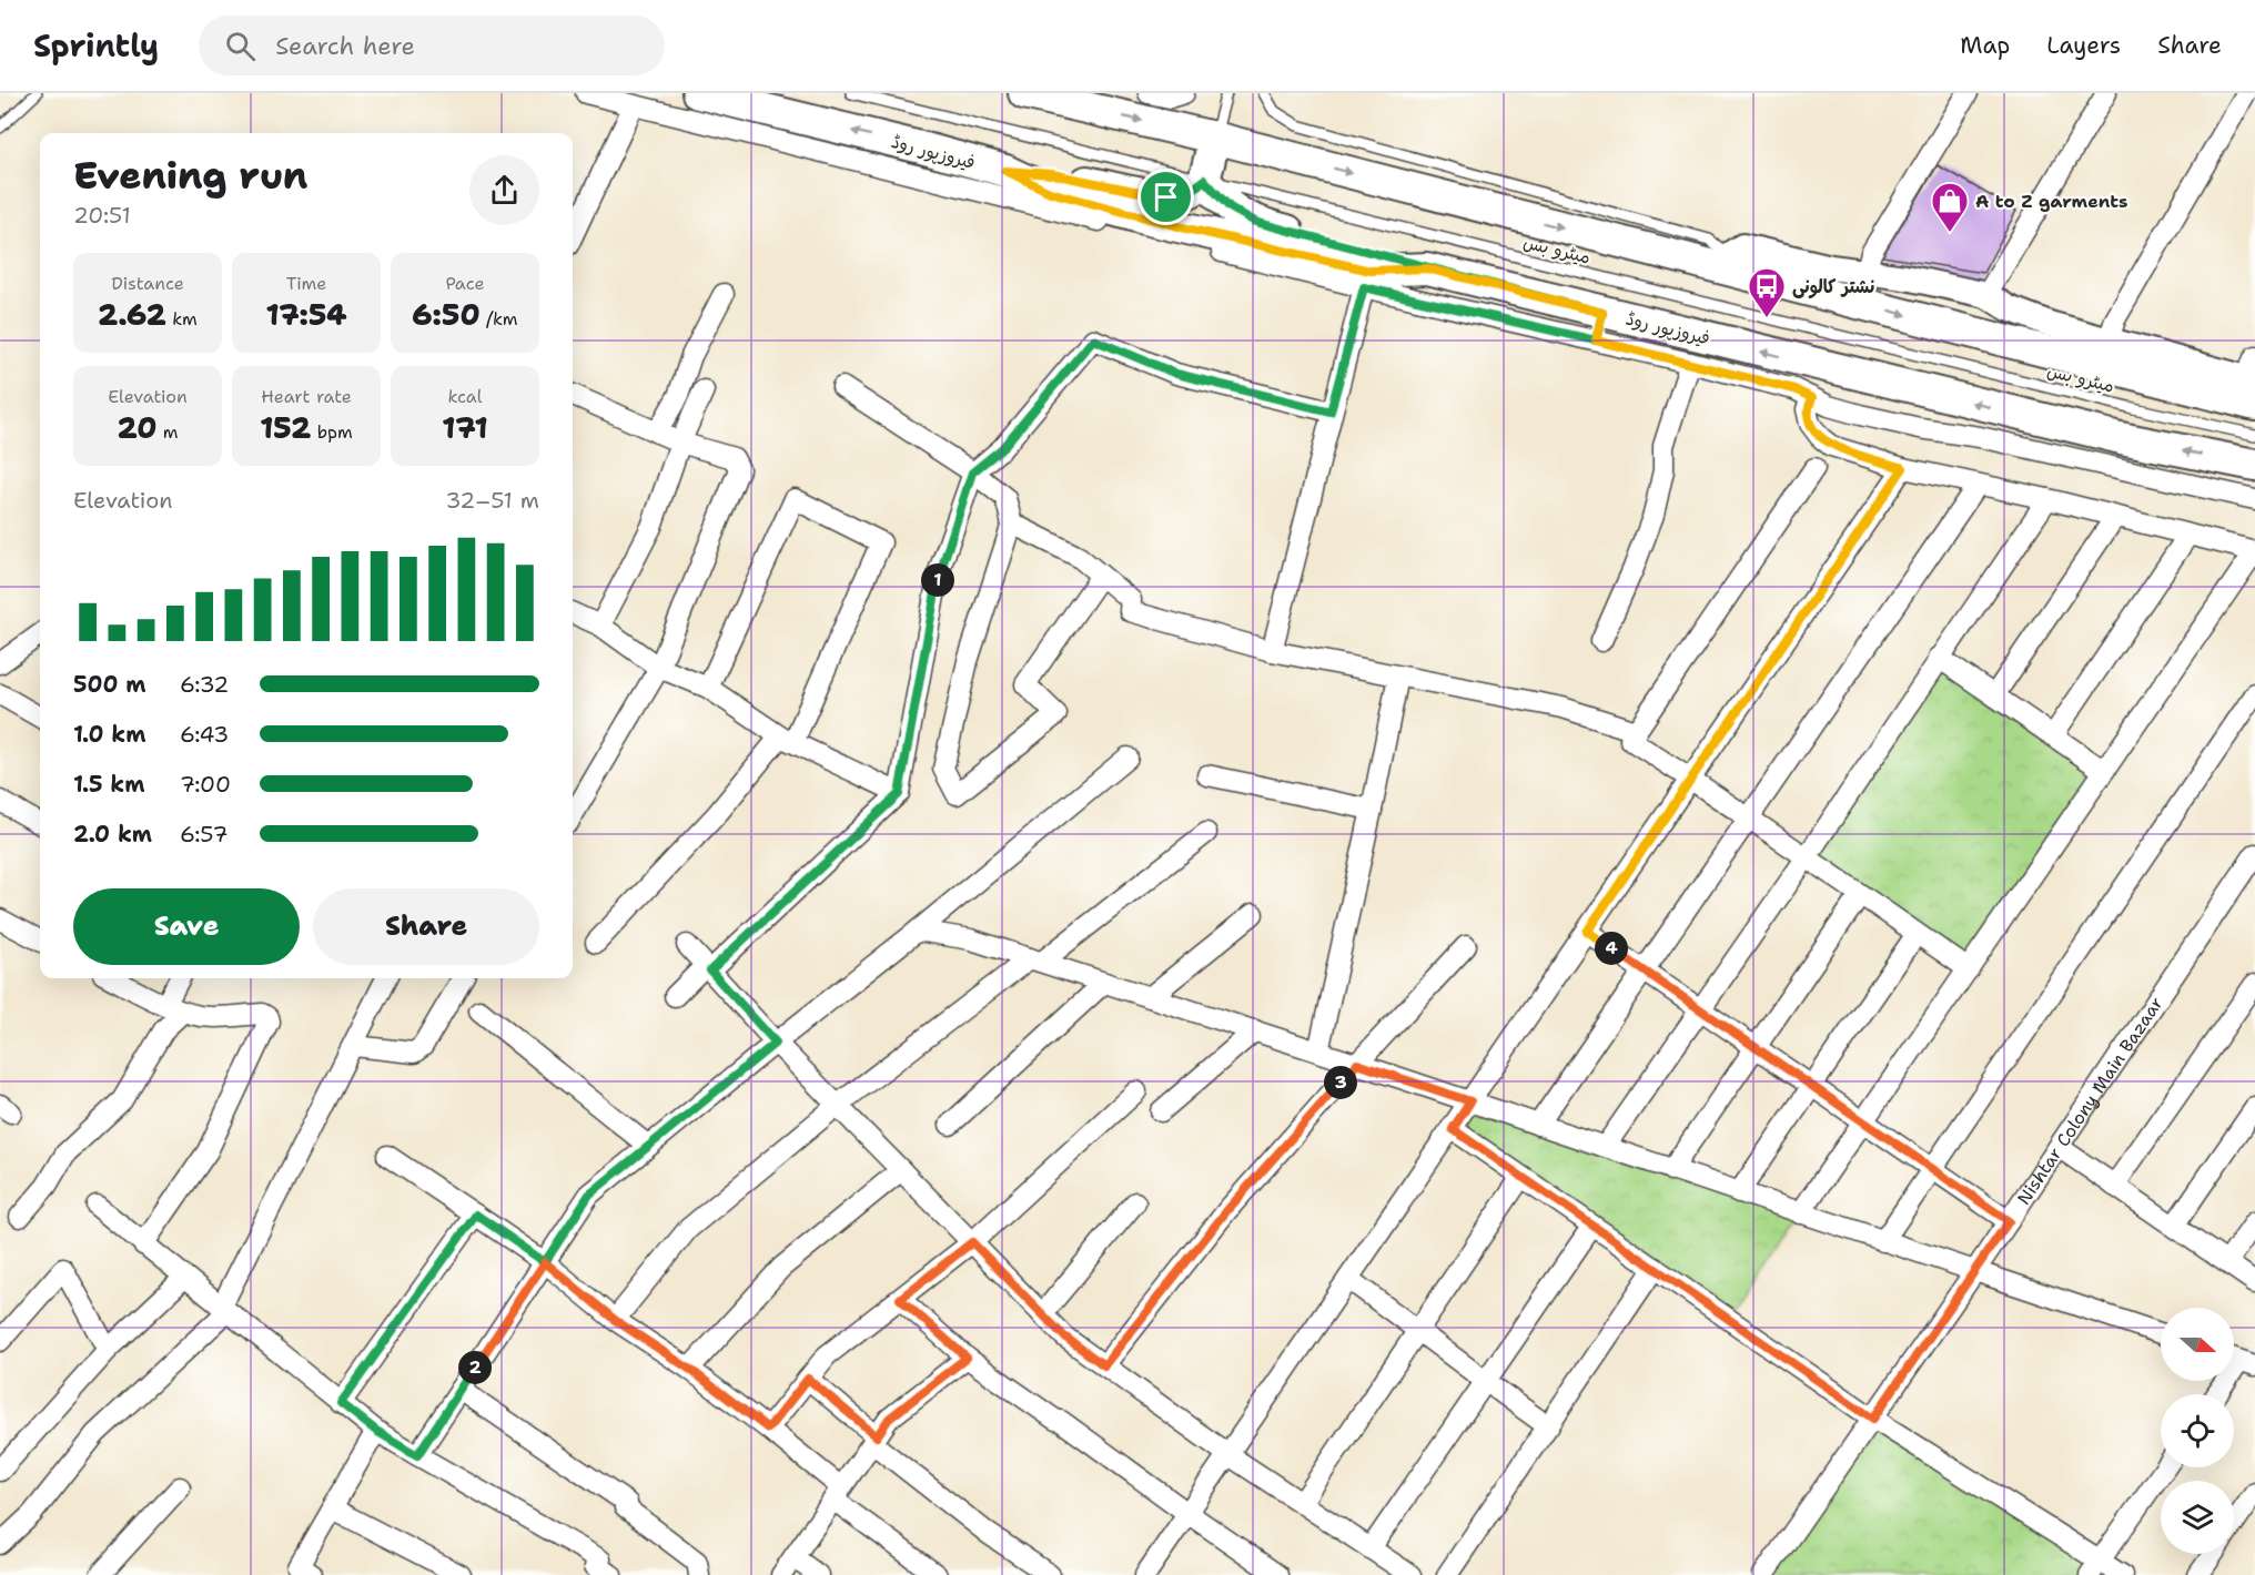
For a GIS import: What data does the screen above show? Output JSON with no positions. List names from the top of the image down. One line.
{"streets":{"main road":["فیروزپور روڈ"],"street":["Nishtar Colony Main Bazaar"],"lane":["میٹرو بس"]},"places":{"shop":["A to Z garments"],"bus stop":["نشتر کالونی"]},"north":"right","page":{"header":"Sprintly","search":"Search here","nav":["Map","Layers","Share"],"heading":["Evening run","20:51"],"stats":[["Distance","2.62 km"],["Time","17:54"],["Pace","6:50 /km"],["Elevation","20 m"],["Heart rate","152 bpm"],["kcal","171"]],"chart":["Elevation","32–51 m"],"pins":["1","4","3","2"],"list":[{"name":"500 m","note":"6:32"},{"name":"1.0 km","note":"6:43"},{"name":"1.5 km","note":"7:00"},{"name":"2.0 km","note":"6:57"}],"buttons":["Save","Share"]}}
